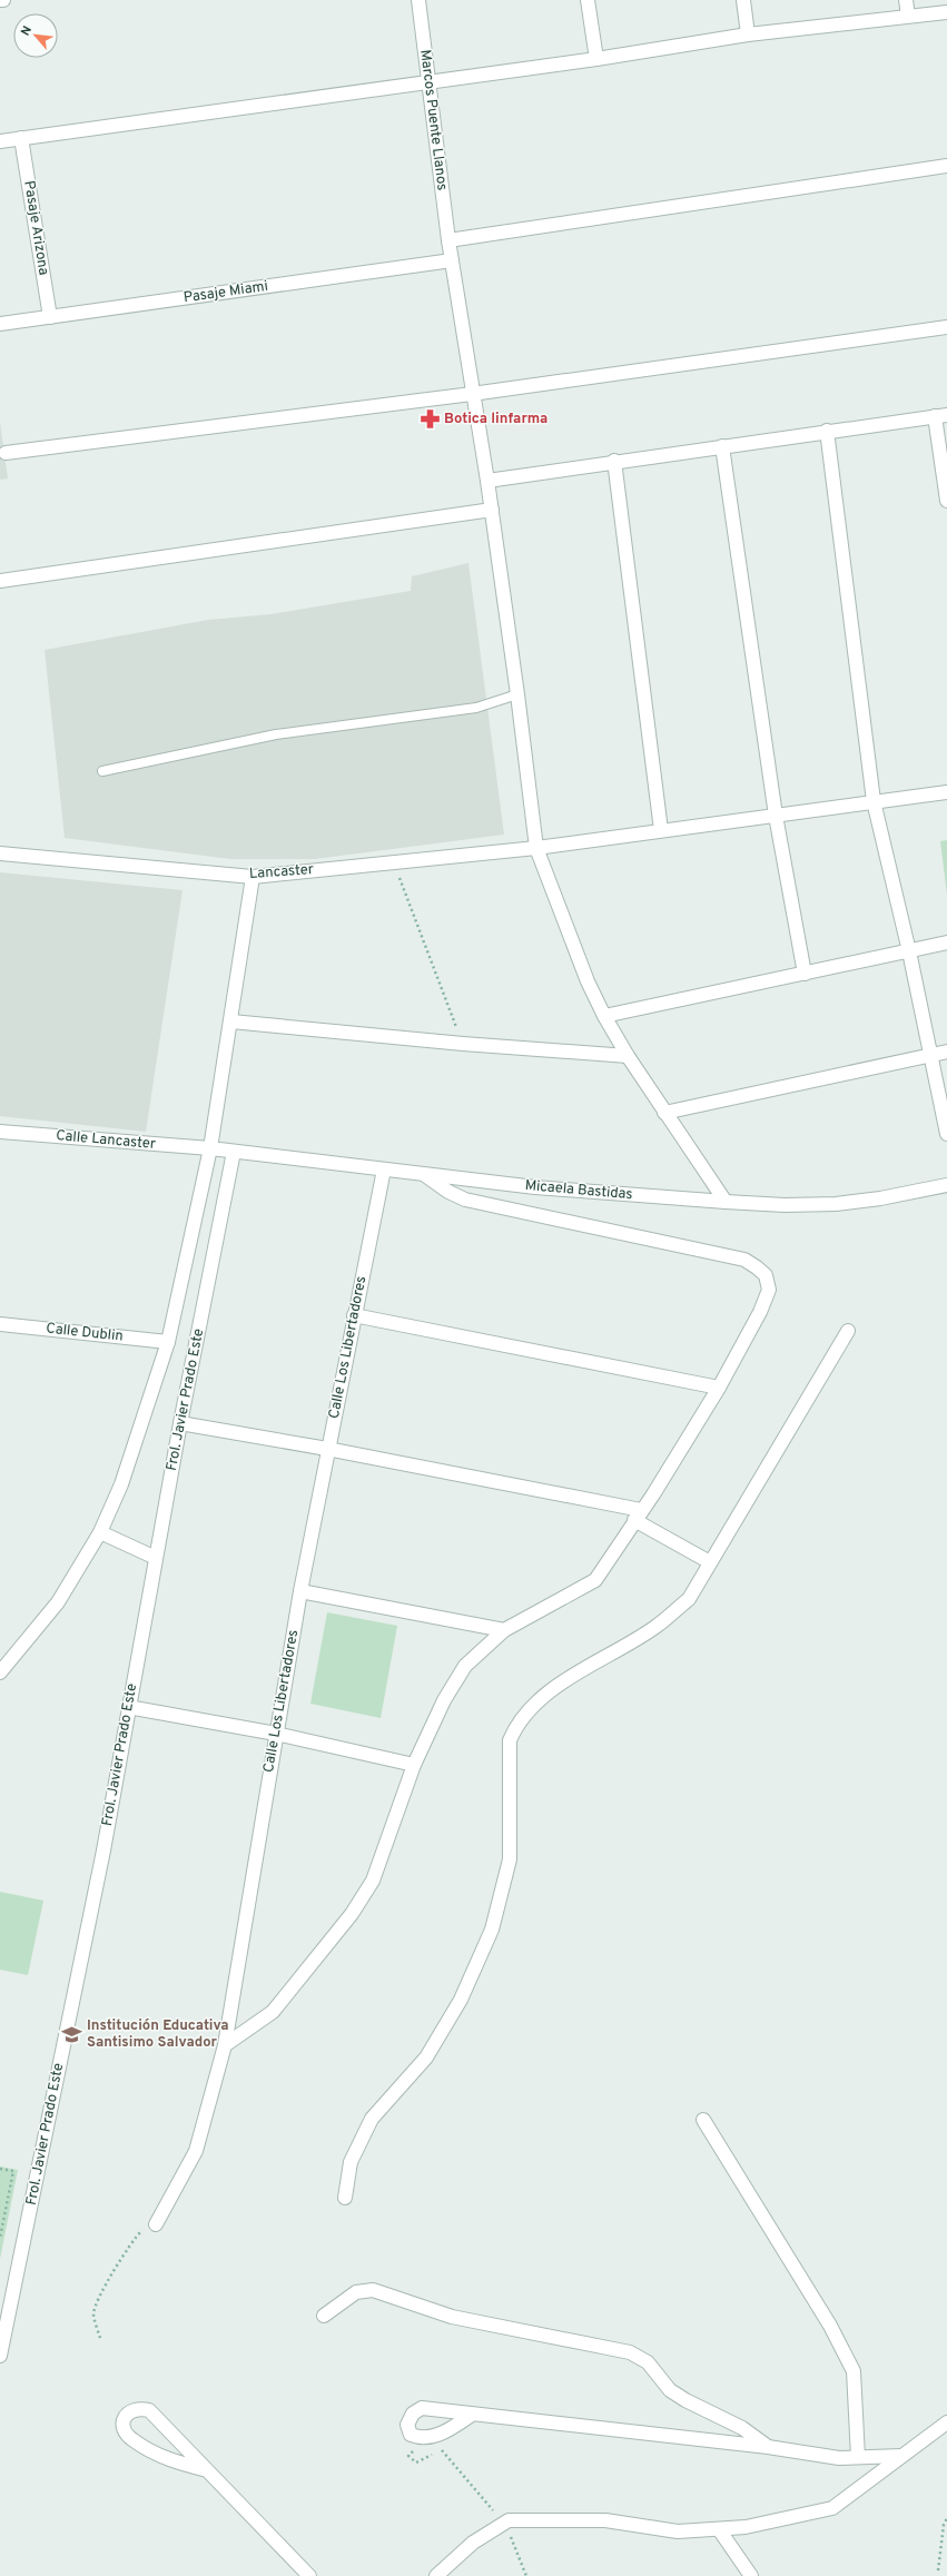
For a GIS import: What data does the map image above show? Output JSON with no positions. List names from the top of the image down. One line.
{"streets":{"street":["Marcos Puente Llanos","Pasaje Arizona","Pasaje Miami","Lancaster","Calle Lancaster","Micaela Bastidas","Calle Dublin","Calle Los Libertadores","Frol. Javier Prado Este"]},"crossings":[["Marcos Puente Llanos","Pasaje Miami"],["Marcos Puente Llanos","Lancaster"],["Marcos Puente Llanos","Micaela Bastidas"],["Pasaje Arizona","Pasaje Miami"],["Calle Lancaster","Micaela Bastidas"],["Micaela Bastidas","Calle Los Libertadores"],["Micaela Bastidas","Frol. Javier Prado Este"]],"places":{"pharmacy":["Botica linfarma"],"school or university":["Institución Educativa Santisimo Salvador"]},"north":"top left"}
